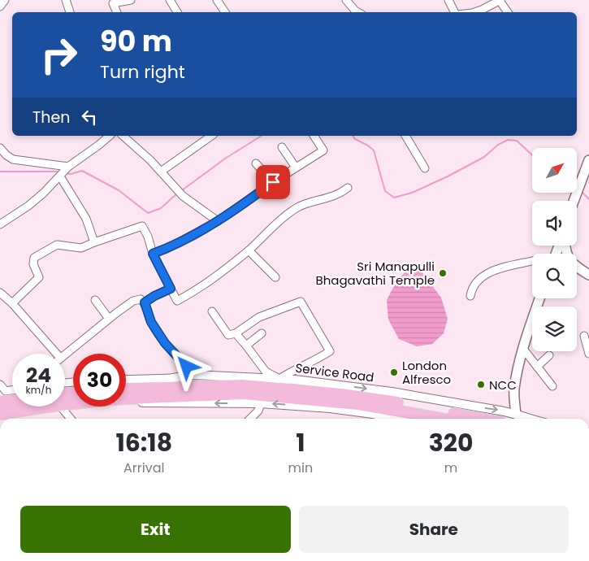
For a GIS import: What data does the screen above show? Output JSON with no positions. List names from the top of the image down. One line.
{"streets":{"street":["Service Road"]},"places":["Sri Manapulli Bhagavathi Temple","London Alfresco","NCC"],"north":"top right","page":{"turn":["90 m","Turn right"],"then":"Then","speed":"24 km/h","limit":"30","eta":["16:18","Arrival","1","min","320","m"],"buttons":["Exit","Share"]}}
